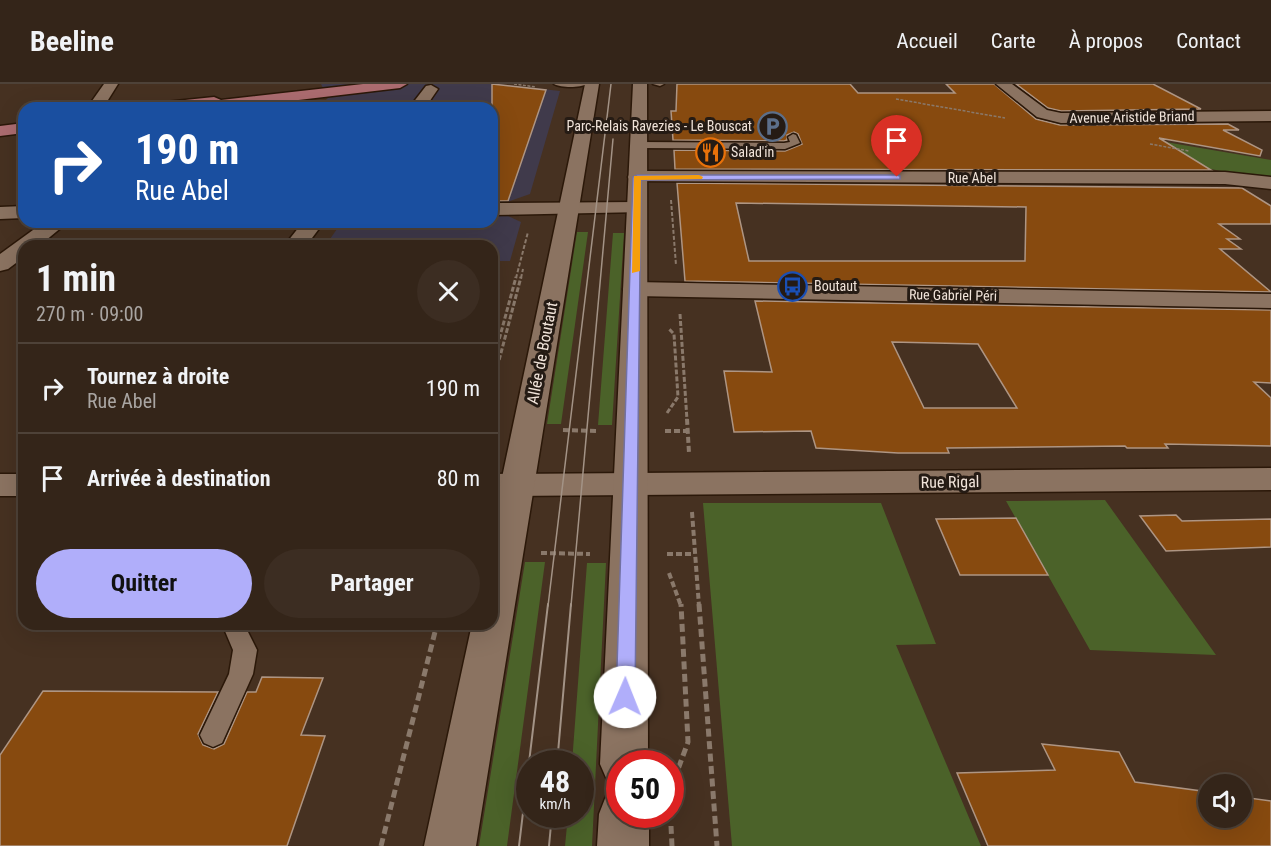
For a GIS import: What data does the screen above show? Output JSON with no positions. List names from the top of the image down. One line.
{"streets":{"street":["Avenue Aristide Briand","Rue Abel","Rue Gabriel Péri","Allée de Boutaut","Rue Rigal"]},"crossings":[["Allée de Boutaut","Rue Rigal"]],"places":{"parking":["Parc-Relais Ravezies - Le Bouscat"],"restaurant":["Salad'in"],"bus stop":["Boutaut"]},"page":{"header":"Beeline","nav":["Accueil","Carte","À propos","Contact"],"turn":["190 m","Rue Abel"],"heading":["1 min","270 m · 09:00"],"list":[{"name":"Tournez à droite","note":"Rue Abel","value":"190 m"},{"name":"Arrivée à destination","value":"80 m"}],"buttons":["Quitter","Partager"],"speed":"48 km/h","limit":"50"}}
